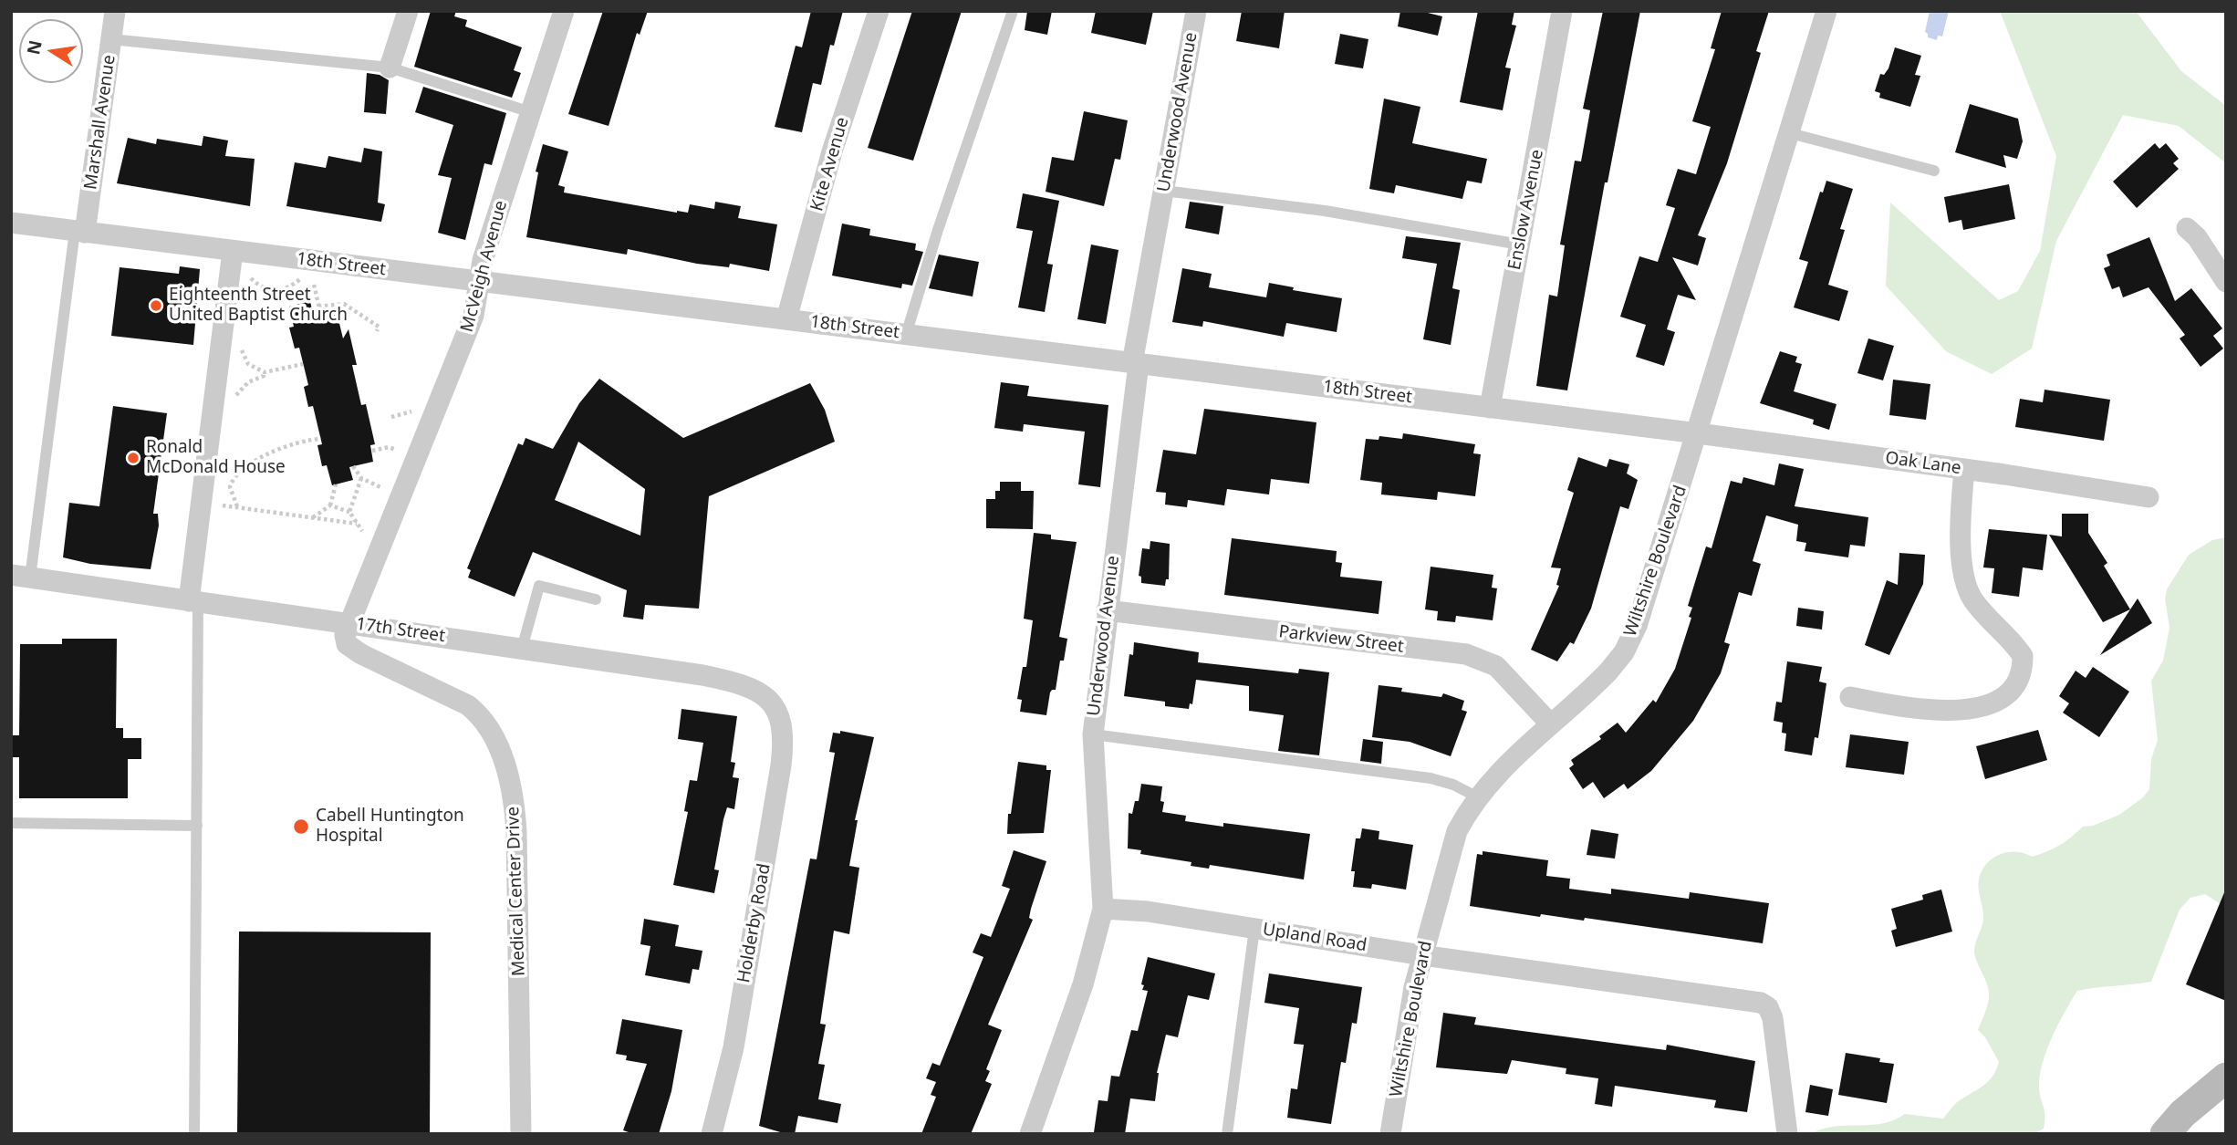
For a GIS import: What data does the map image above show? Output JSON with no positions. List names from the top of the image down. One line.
{"streets":{"street":["Underwood Avenue","Marshall Avenue","Kite Avenue","Enslow Avenue","18th Street","McVeigh Avenue","Oak Lane","Wiltshire Boulevard","17th Street","Parkview Street","Medical Center Drive","Holderby Road","Upland Road"]},"crossings":[["Underwood Avenue","18th Street"],["Underwood Avenue","Parkview Street"],["Underwood Avenue","Upland Road"],["Marshall Avenue","18th Street"],["Kite Avenue","18th Street"],["Enslow Avenue","18th Street"],["18th Street","McVeigh Avenue"],["18th Street","Oak Lane"],["18th Street","Wiltshire Boulevard"],["McVeigh Avenue","17th Street"],["McVeigh Avenue","Medical Center Drive"],["Oak Lane","Wiltshire Boulevard"],["Wiltshire Boulevard","Parkview Street"],["Wiltshire Boulevard","Upland Road"],["17th Street","Medical Center Drive"],["17th Street","Holderby Road"]],"places":["Eighteenth Street United Baptist Church","Ronald McDonald House","Cabell Huntington Hospital"],"north":"left"}
